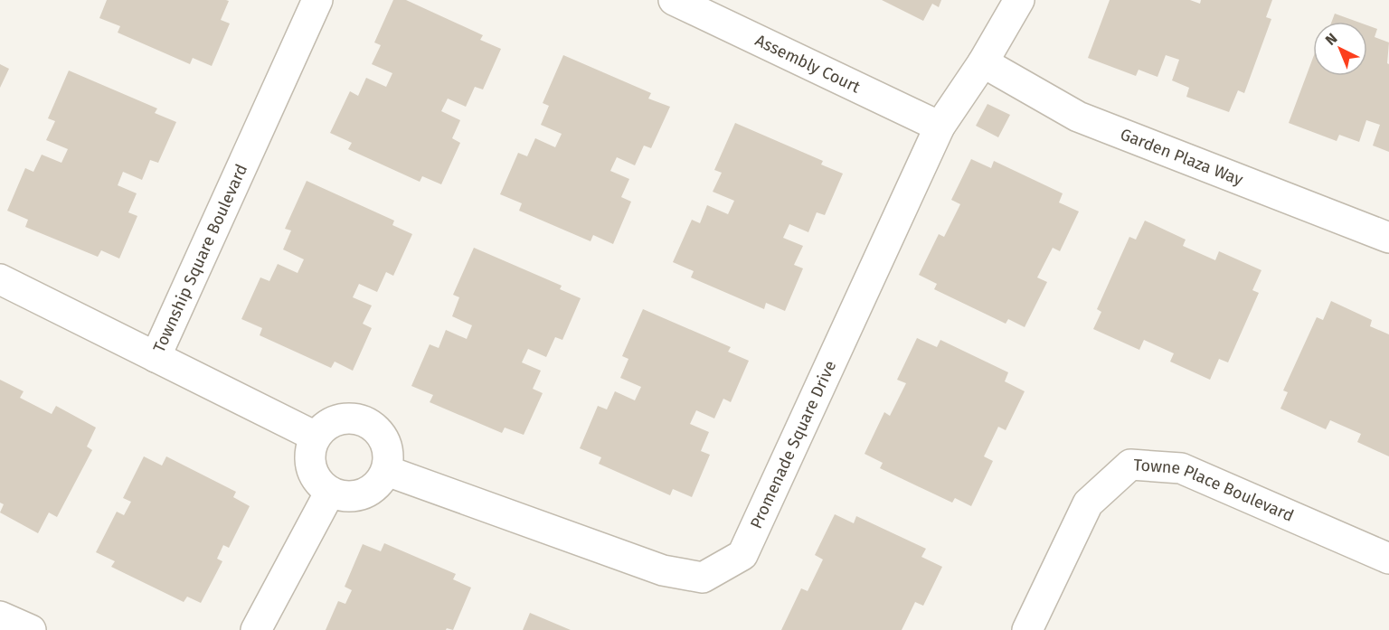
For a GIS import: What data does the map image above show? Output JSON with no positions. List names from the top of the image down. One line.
{"streets":{"street":["Assembly Court","Garden Plaza Way","Township Square Boulevard","Promenade Square Drive","Towne Place Boulevard"]},"crossings":[["Assembly Court","Promenade Square Drive"],["Garden Plaza Way","Promenade Square Drive"]],"north":"top left"}
